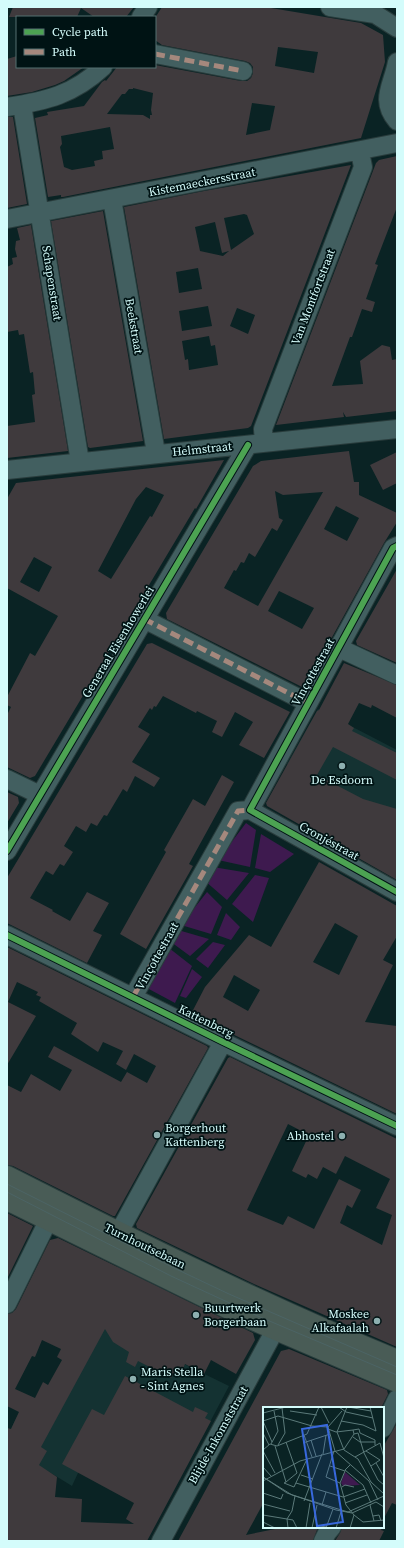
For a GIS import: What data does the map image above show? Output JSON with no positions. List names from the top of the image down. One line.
{"streets":{"main road":["Turnhoutsebaan"],"street":["Kistemaeckersstraat","Schapenstraat","Van Montfortstraat","Beekstraat","Helmstraat","Generaal Eisenhowerlei","Vinçottestraat","Cronjéstraat","Kattenberg","Blijde-Inkomststraat"]},"crossings":[["Kistemaeckersstraat","Schapenstraat"],["Kistemaeckersstraat","Van Montfortstraat"],["Kistemaeckersstraat","Beekstraat"],["Schapenstraat","Helmstraat"],["Van Montfortstraat","Helmstraat"],["Van Montfortstraat","Generaal Eisenhowerlei"],["Beekstraat","Helmstraat"],["Helmstraat","Generaal Eisenhowerlei"],["Vinçottestraat","Cronjéstraat"],["Vinçottestraat","Kattenberg"],["Turnhoutsebaan","Blijde-Inkomststraat"]],"places":["De Esdoorn","Borgerhout Kattenberg","Abhostel","Buurtwerk Borgerbaan","Moskee Alkafaalah","Maris Stella - Sint Agnes"],"legend":["Cycle path","Path"]}
